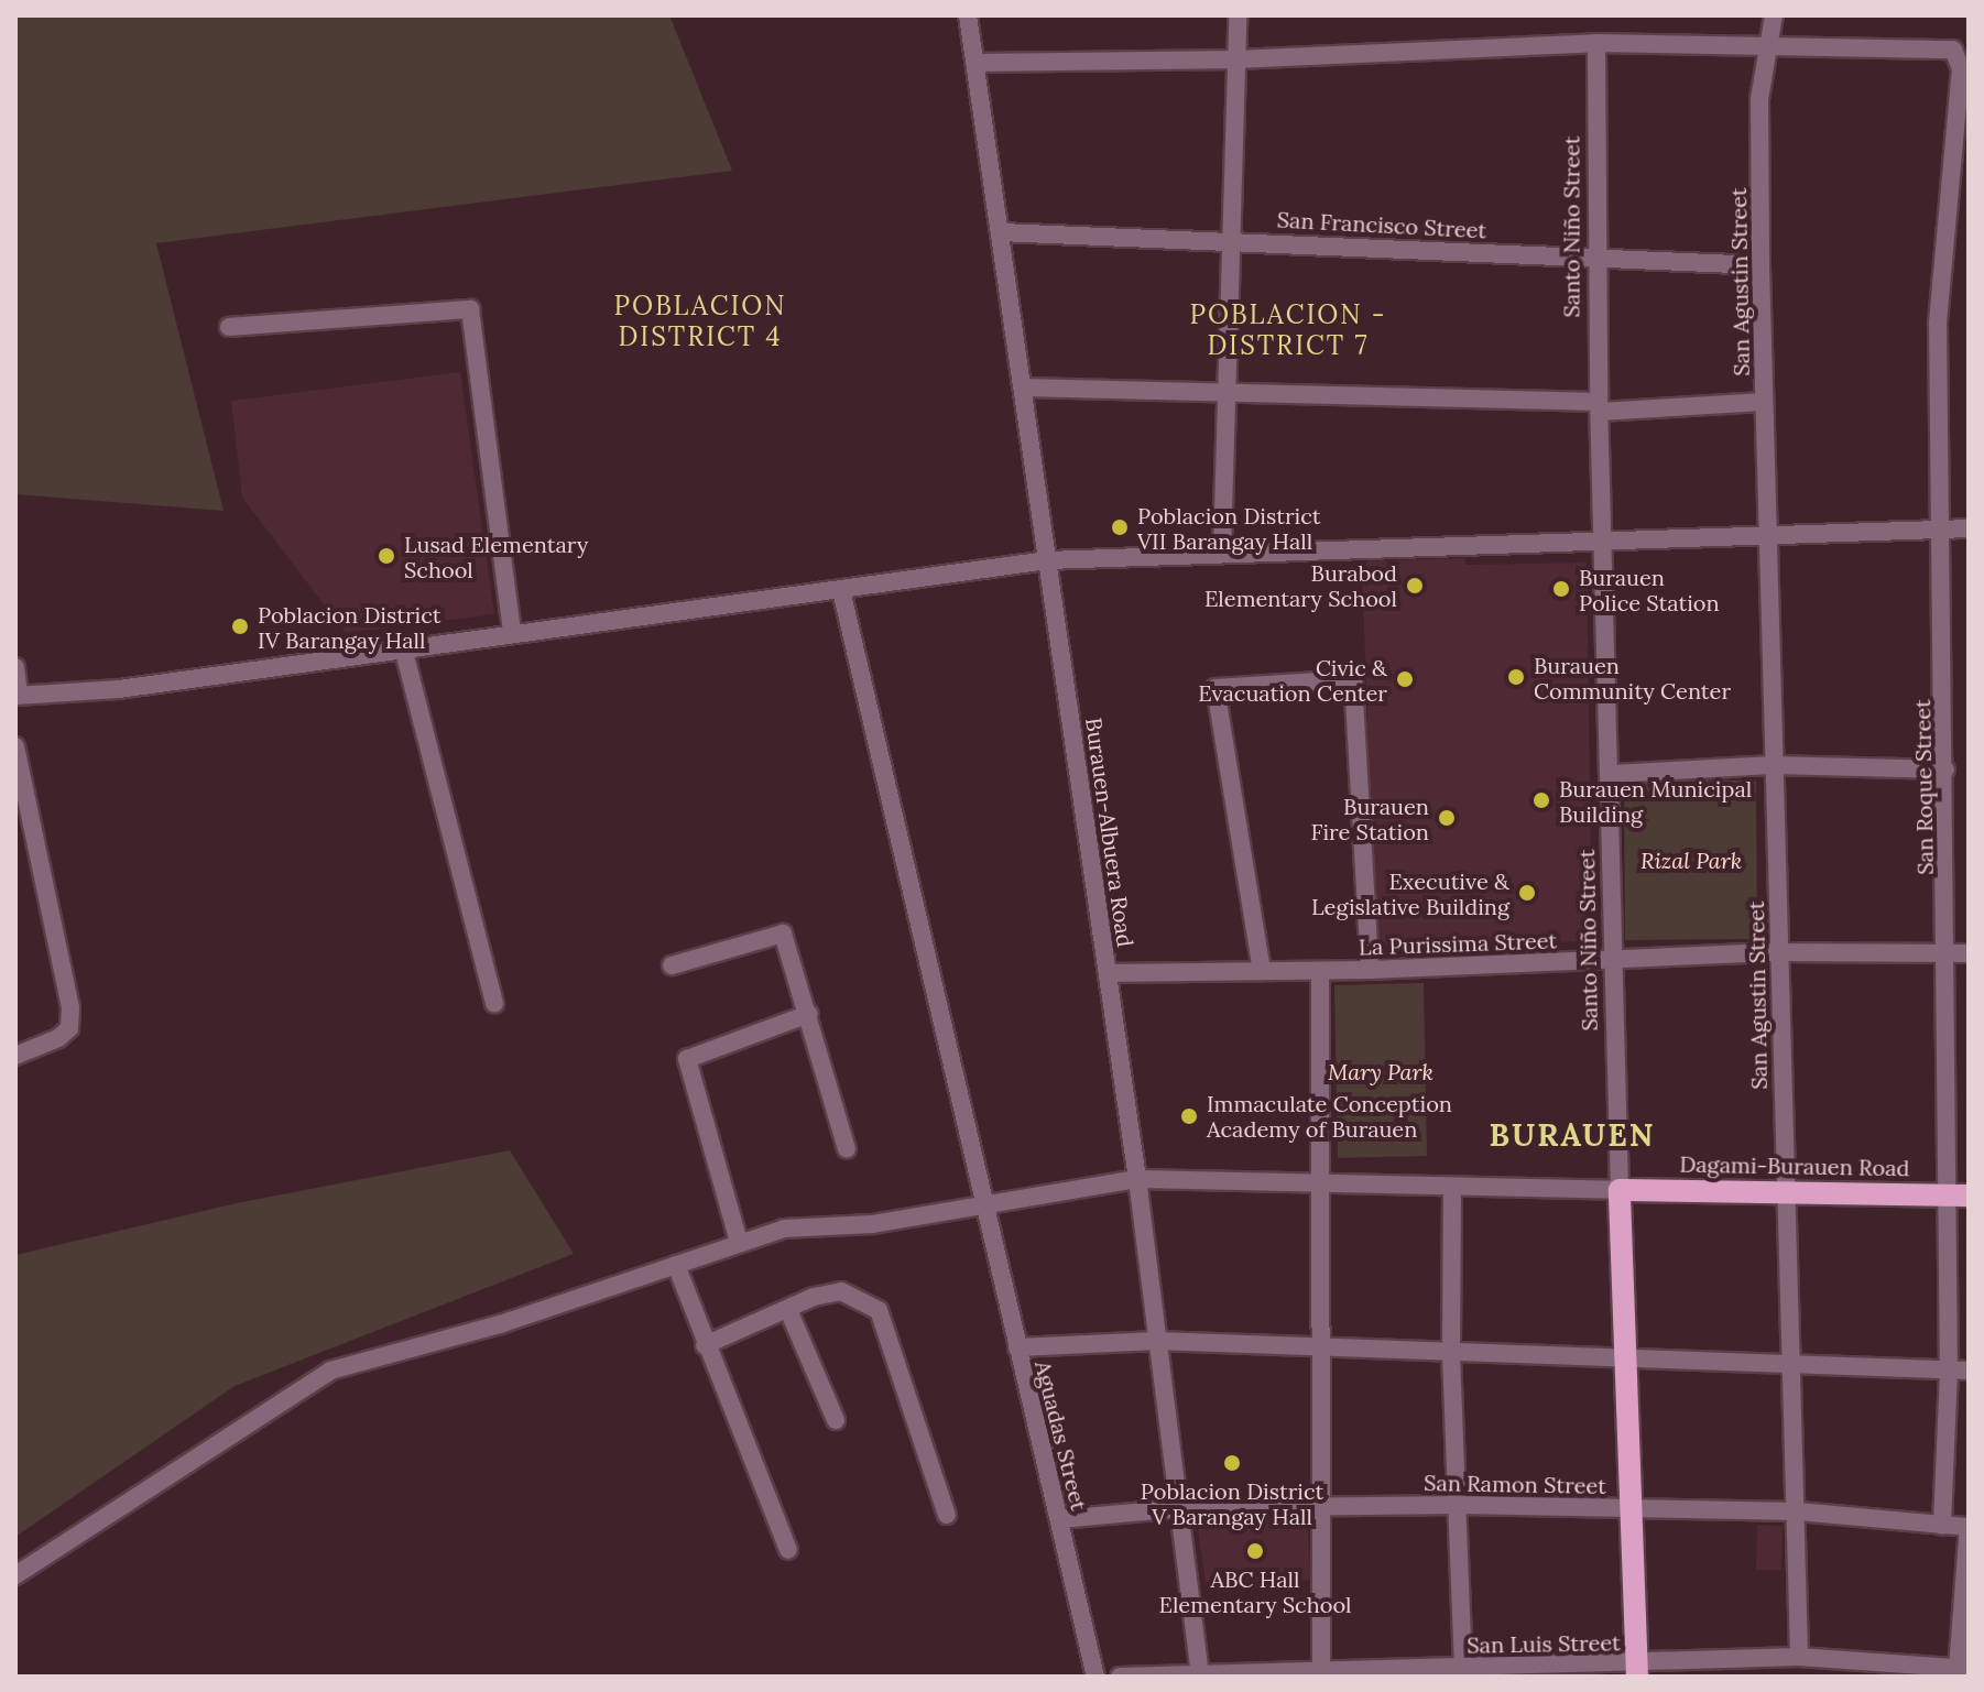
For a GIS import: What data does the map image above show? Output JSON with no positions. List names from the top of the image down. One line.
{"streets":{"main road":["Santo Niño Street","Dagami-Burauen Road"],"street":["San Francisco Street","San Agustin Street","San Roque Street","Burauen-Albuera Road","La Purissima Street","Aguadas Street","San Ramon Street","San Luis Street"]},"crossings":[["San Francisco Street","Santo Niño Street"],["San Francisco Street","San Agustin Street"],["San Francisco Street","Burauen-Albuera Road"],["Santo Niño Street","La Purissima Street"],["Santo Niño Street","Dagami-Burauen Road"],["Santo Niño Street","San Ramon Street"],["Santo Niño Street","San Luis Street"],["San Agustin Street","San Roque Street"],["San Agustin Street","La Purissima Street"],["San Agustin Street","Dagami-Burauen Road"],["San Agustin Street","San Ramon Street"],["San Agustin Street","San Luis Street"],["San Roque Street","La Purissima Street"],["San Roque Street","Dagami-Burauen Road"],["San Roque Street","San Ramon Street"],["Burauen-Albuera Road","La Purissima Street"],["Burauen-Albuera Road","San Ramon Street"],["Burauen-Albuera Road","San Luis Street"],["Aguadas Street","San Ramon Street"]],"districts":["POBLACION DISTRICT 4","POBLACION - DISTRICT 7","BURAUEN"],"parks":["Rizal Park","Mary Park"],"places":["Poblacion District VII Barangay Hall","Lusad Elementary School","Burabod Elementary School","Burauen Police Station","Poblacion District IV Barangay Hall","Burauen Community Center","Civic & Evacuation Center","Burauen Municipal Building","Burauen Fire Station","Executive & Legislative Building","Immaculate Conception Academy of Burauen","Poblacion District V Barangay Hall","ABC Hall Elementary School"]}
